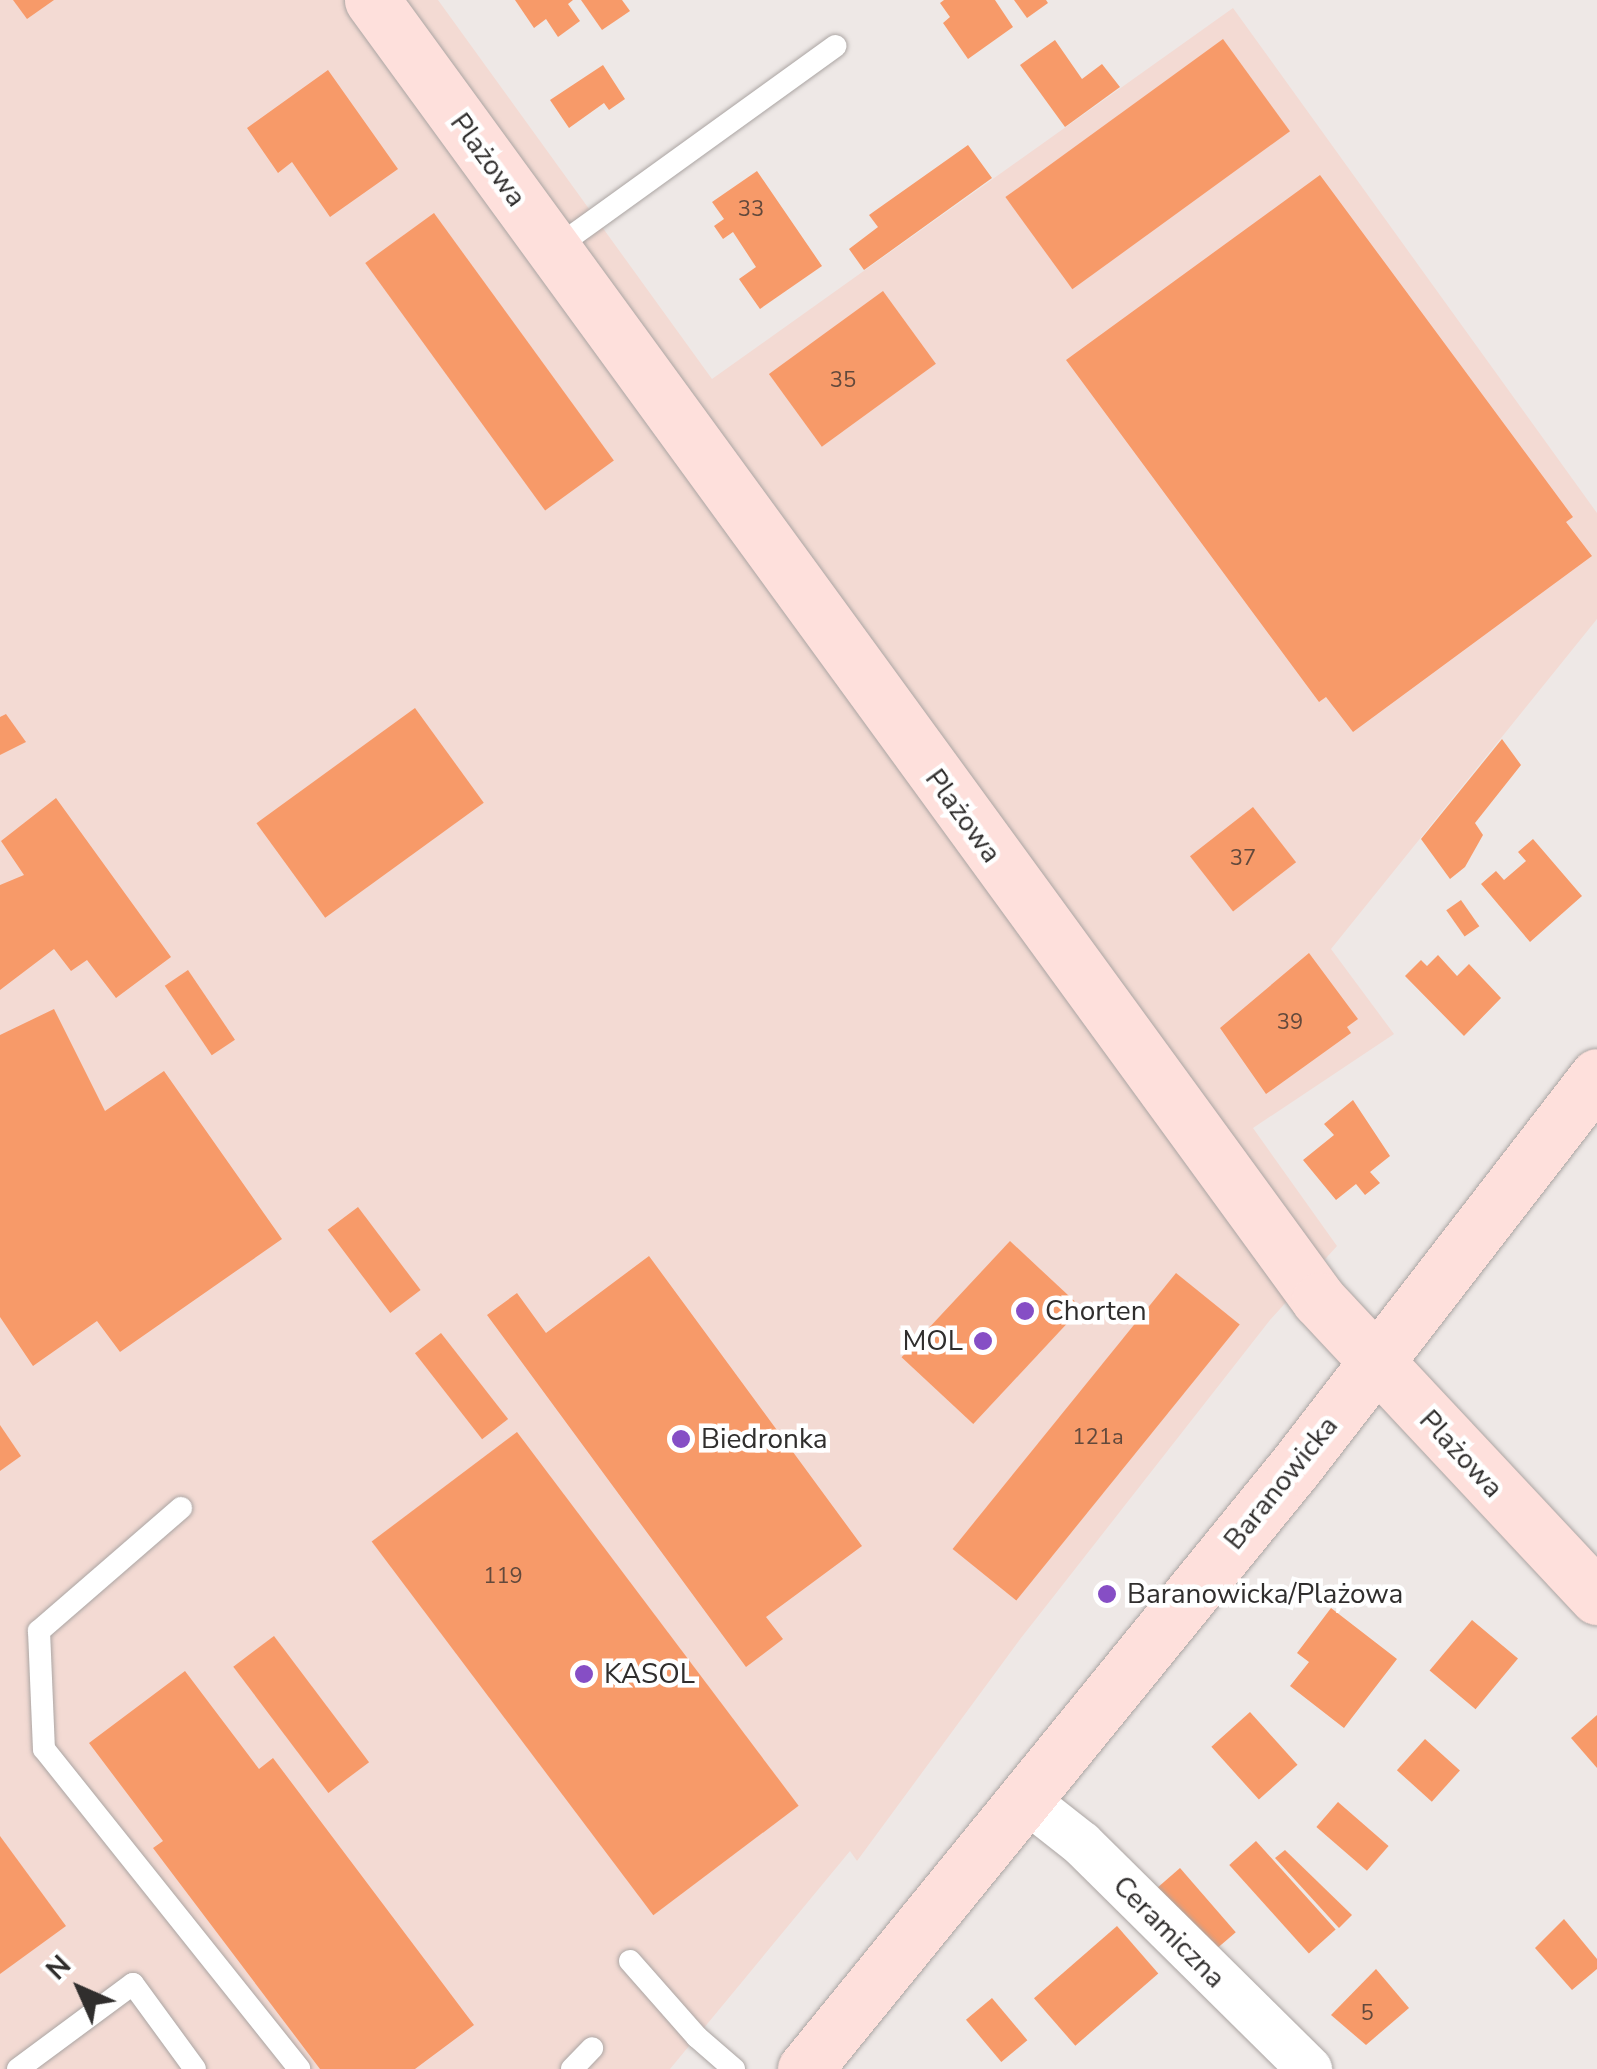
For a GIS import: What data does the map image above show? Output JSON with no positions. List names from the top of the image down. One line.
{"streets":{"street":["Plażowa","Baranowicka","Ceramiczna"]},"crossings":[["Plażowa","Baranowicka"],["Baranowicka","Ceramiczna"]],"places":["Chorten","MOL","Biedronka","Baranowicka/Plażowa","KASOL"],"house_numbers":["33","35","37","39","121a","119","5"],"north":"top left"}
